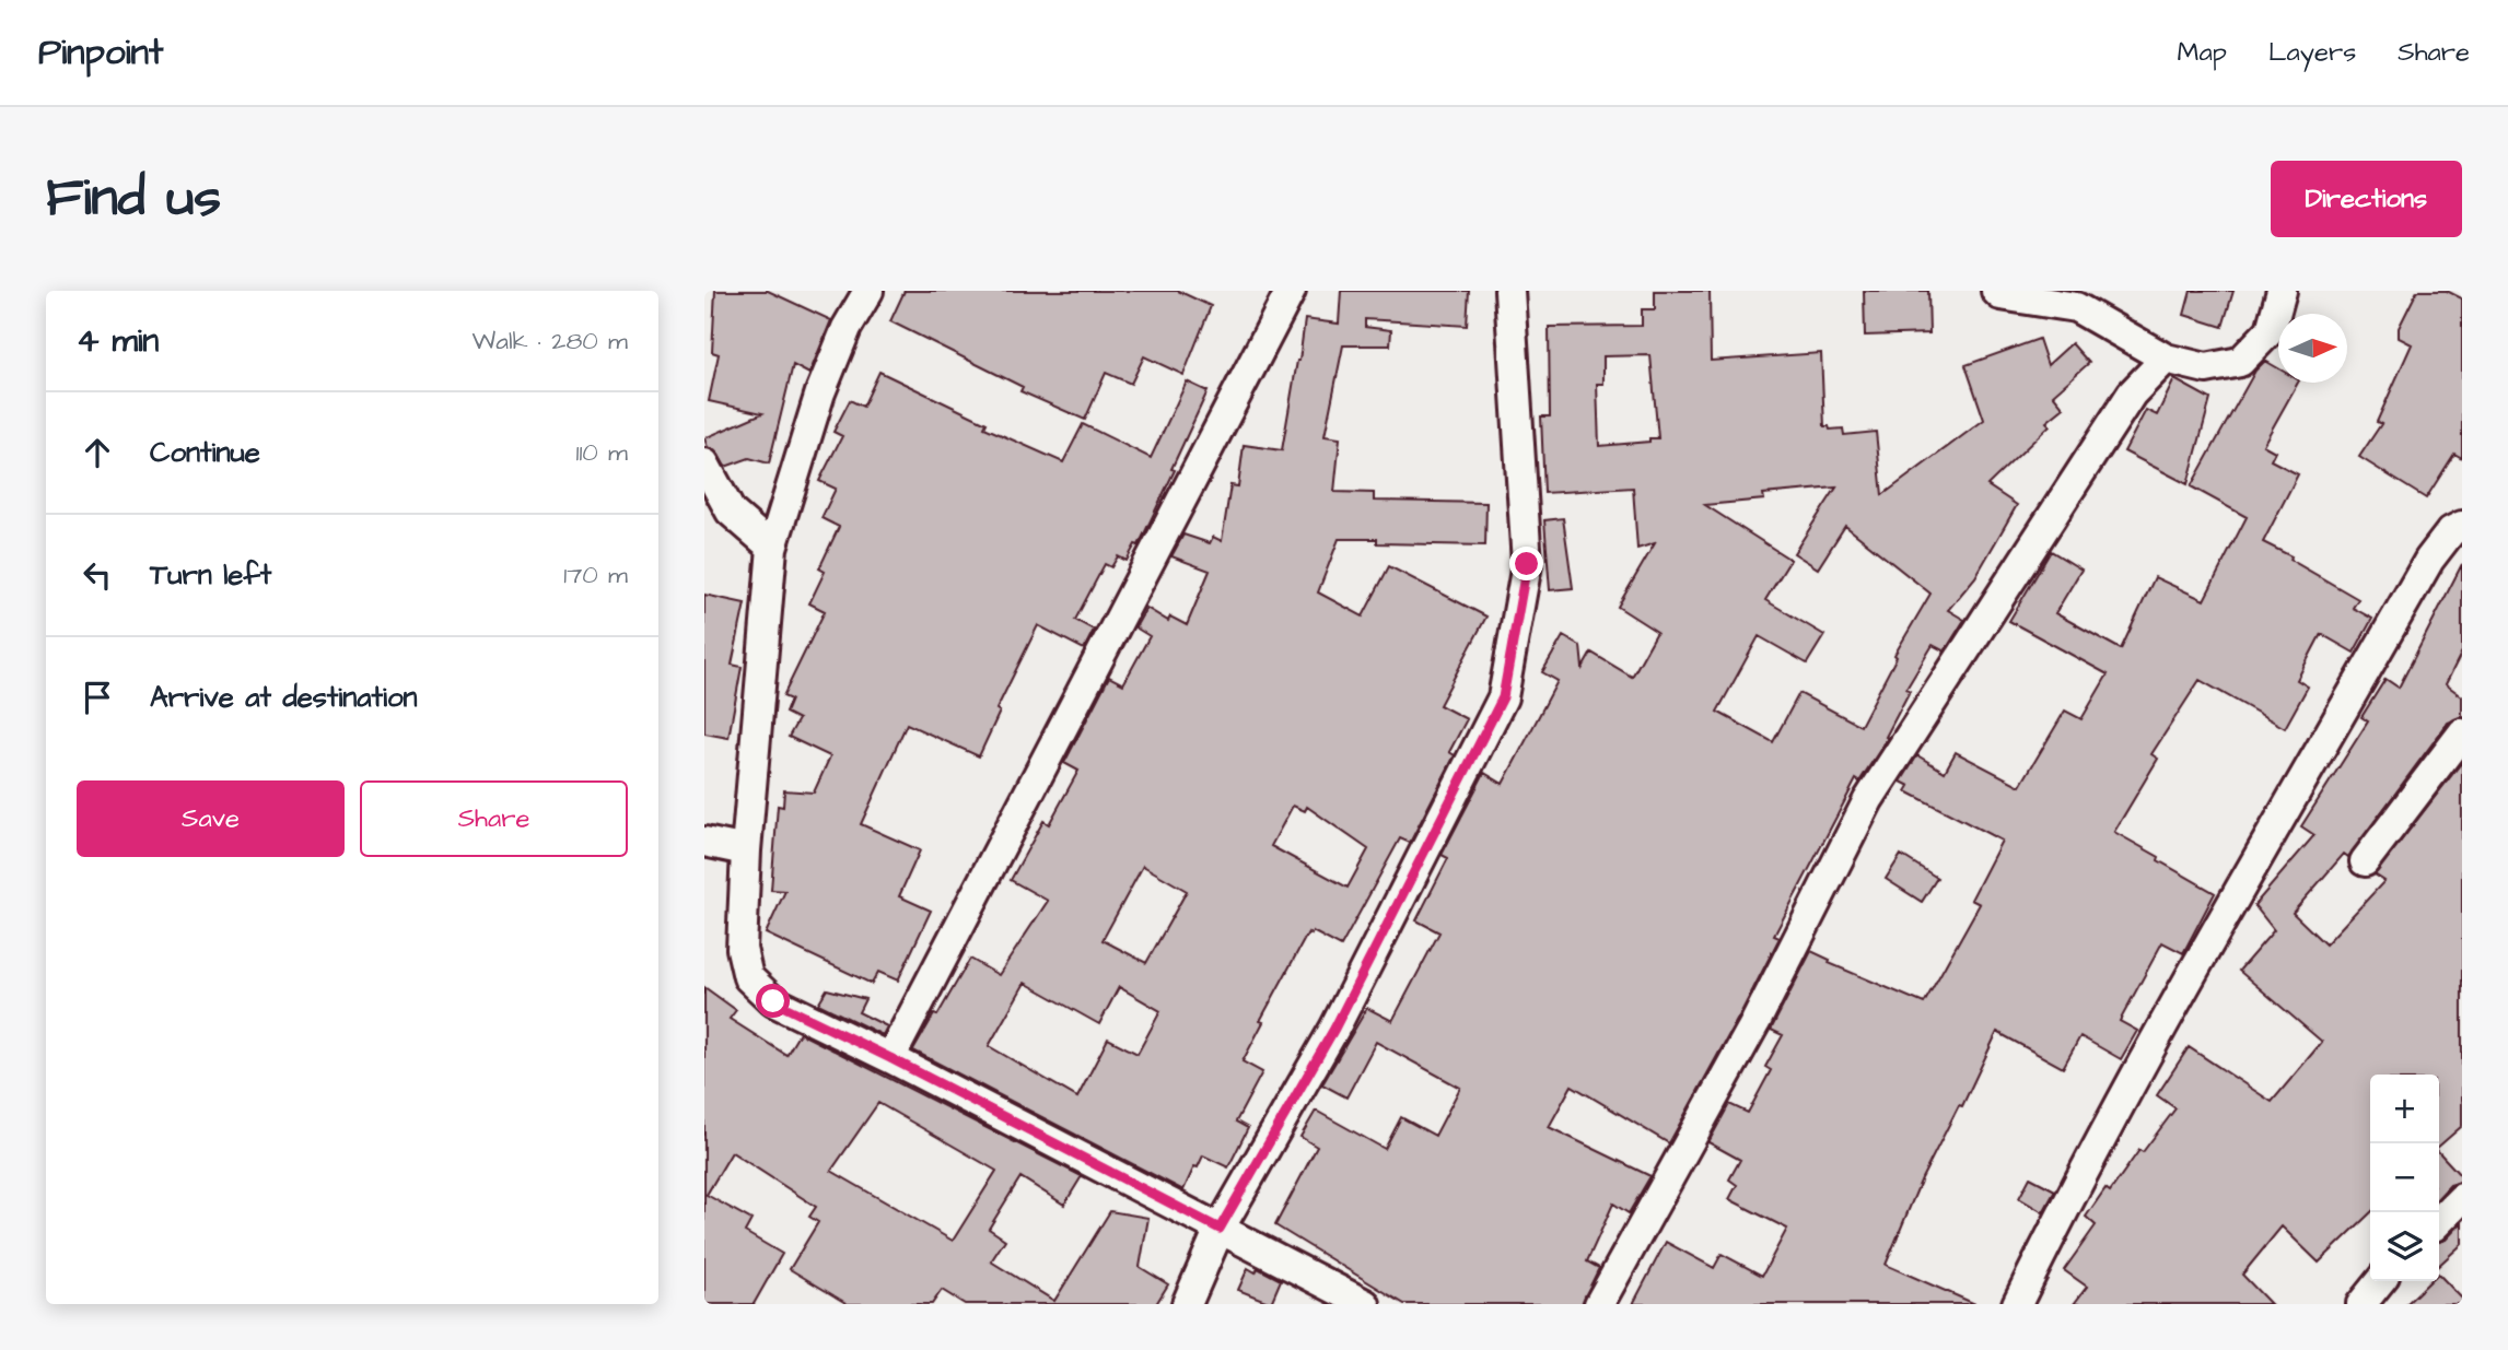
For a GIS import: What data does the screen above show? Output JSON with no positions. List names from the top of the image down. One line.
{"north":"right","page":{"header":"Pinpoint","nav":["Map","Layers","Share"],"buttons":["Directions",["Save","Share"]],"title":"Find us","heading":["4 min","Walk · 280 m"],"list":[["Continue","110 m"],["Turn left","170 m"],"Arrive at destination"],"map_buttons":["+","−"]}}
